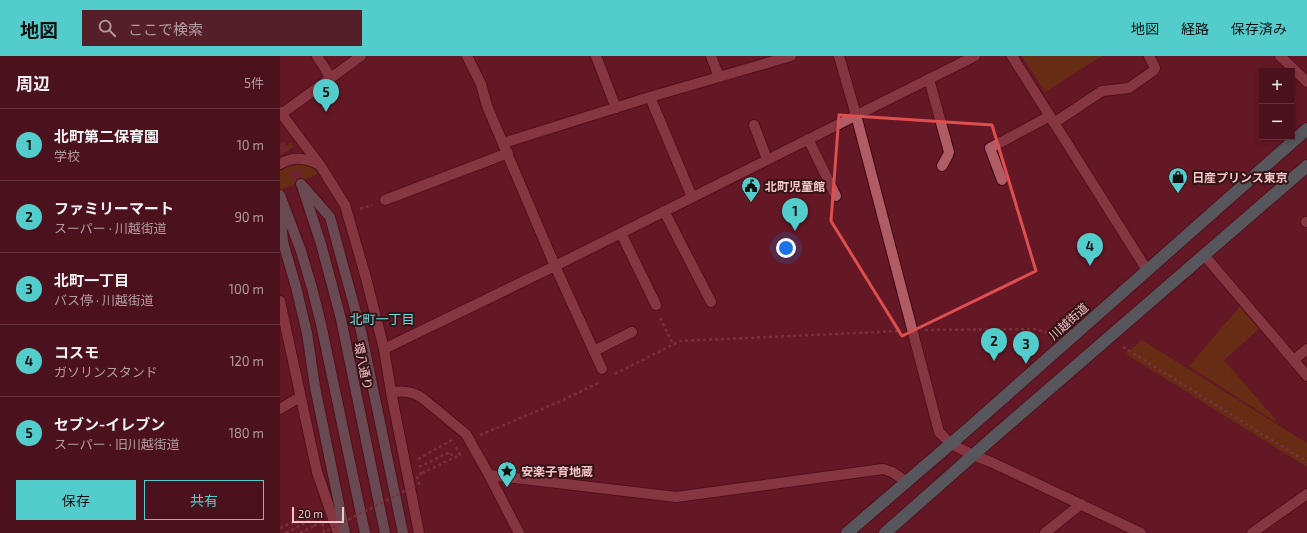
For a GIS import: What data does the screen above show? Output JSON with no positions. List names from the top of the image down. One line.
{"streets":{"highway":["川越街道"],"main road":["環八通り"]},"districts":["北町一丁目"],"places":{"shop":["日産プリンス東京"],"public building":["北町児童館"],"place":["安楽子育地蔵"]},"scale_bar":"20 m","page":{"header":"地図","search":"ここで検索","nav":["地図","経路","保存済み"],"heading":["周辺","5件"],"map_buttons":["+","−"],"pins":["5","1","4","2","3"],"list":[{"mark":"1","name":"北町第二保育園","note":"学校","value":"10 m"},{"mark":"2","name":"ファミリーマート","note":"スーパー · 川越街道","value":"90 m"},{"mark":"3","name":"北町一丁目","note":"バス停 · 川越街道","value":"100 m"},{"mark":"4","name":"コスモ","note":"ガソリンスタンド","value":"120 m"},{"mark":"5","name":"セブン-イレブン","note":"スーパー · 旧川越街道","value":"180 m"}],"buttons":["保存","共有"],"scale":"20 m"}}
